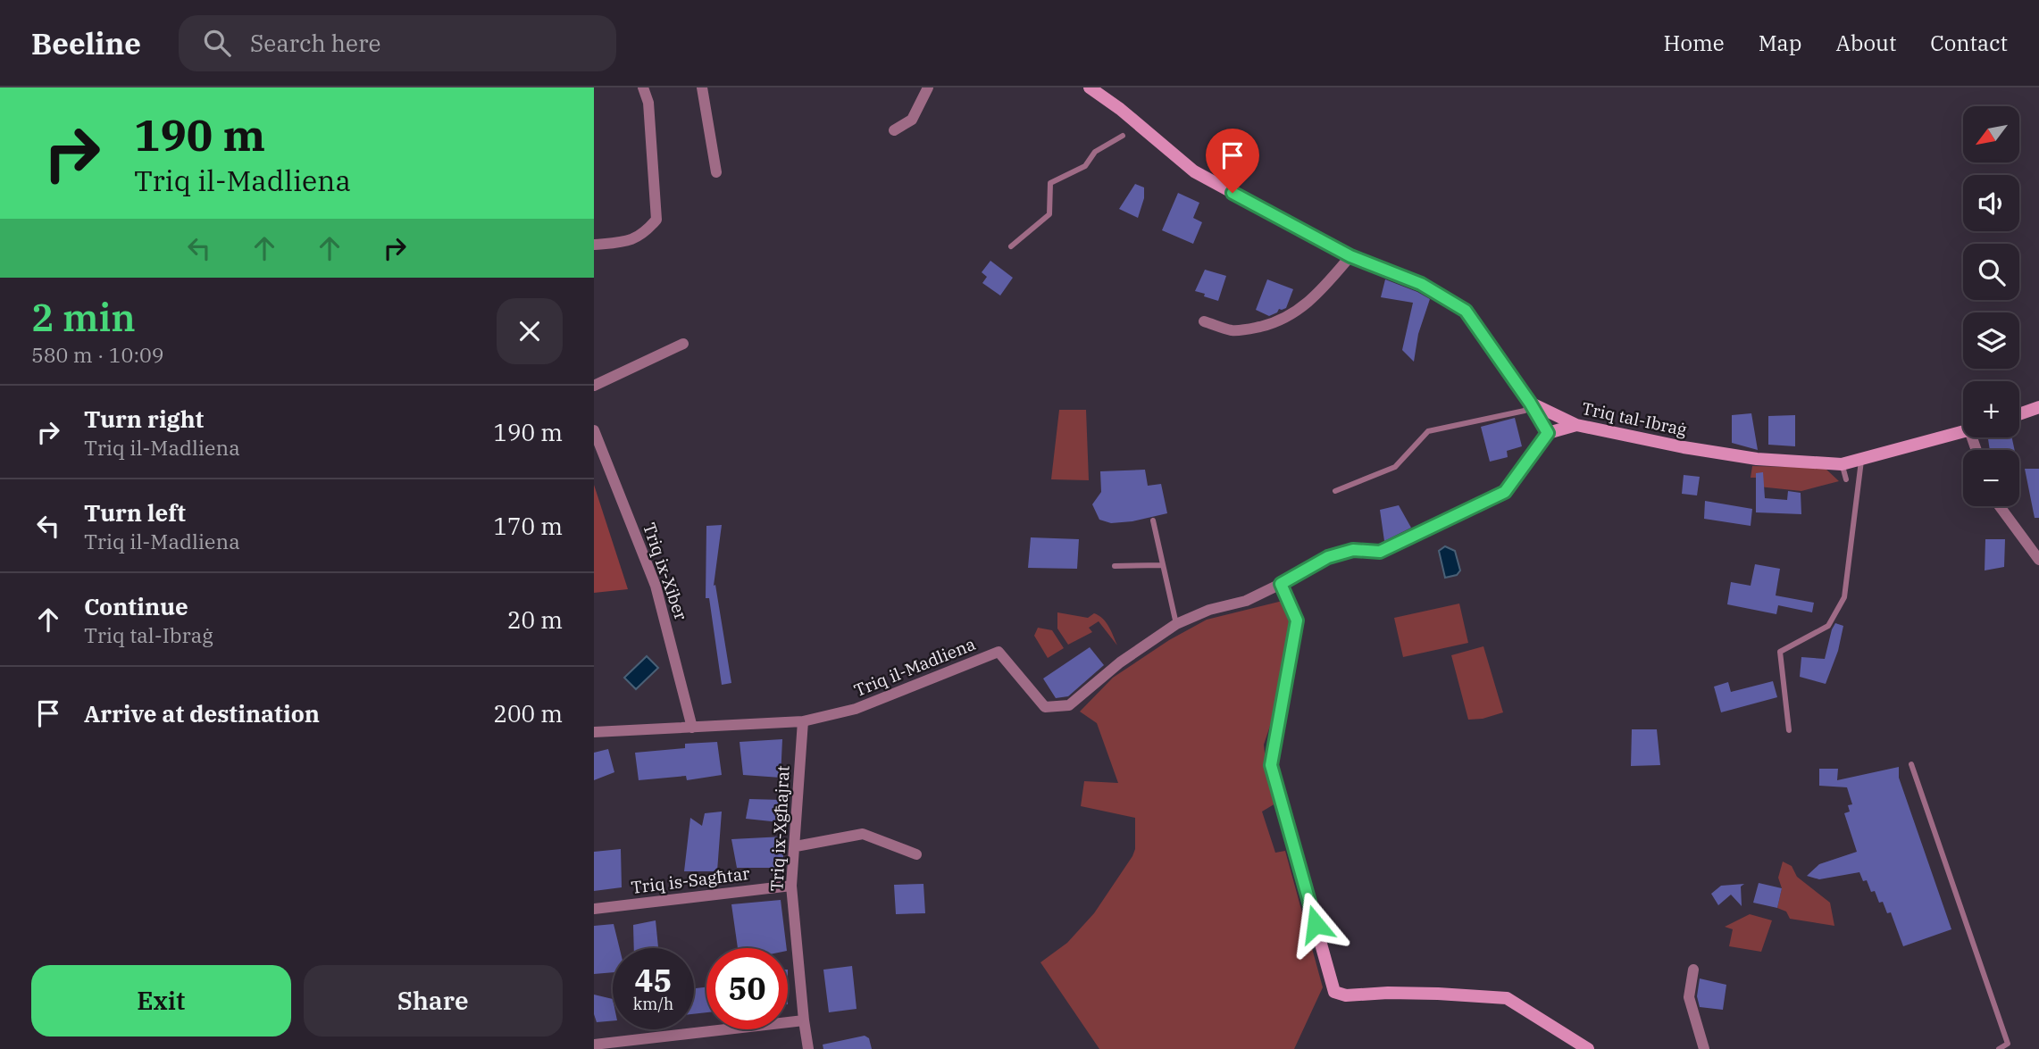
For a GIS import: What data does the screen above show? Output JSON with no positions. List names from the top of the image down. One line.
{"streets":{"main road":["Triq tal-Ibraġ","Triq il-Madliena"],"street":["Triq ix-Xiber","Triq ix-Xgħajrat","Triq is-Sagħtar"]},"crossings":[["Triq ix-Xiber","Triq il-Madliena"],["Triq il-Madliena","Triq ix-Xgħajrat"],["Triq ix-Xgħajrat","Triq is-Sagħtar"]],"north":"bottom left","page":{"header":"Beeline","search":"Search here","nav":["Home","Map","About","Contact"],"turn":["190 m","Triq il-Madliena"],"map_buttons":["+","−"],"heading":["2 min","580 m · 10:09"],"list":[{"name":"Turn right","note":"Triq il-Madliena","value":"190 m"},{"name":"Turn left","note":"Triq il-Madliena","value":"170 m"},{"name":"Continue","note":"Triq tal-Ibraġ","value":"20 m"},{"name":"Arrive at destination","value":"200 m"}],"speed":"45 km/h","limit":"50","buttons":["Exit","Share"]}}
